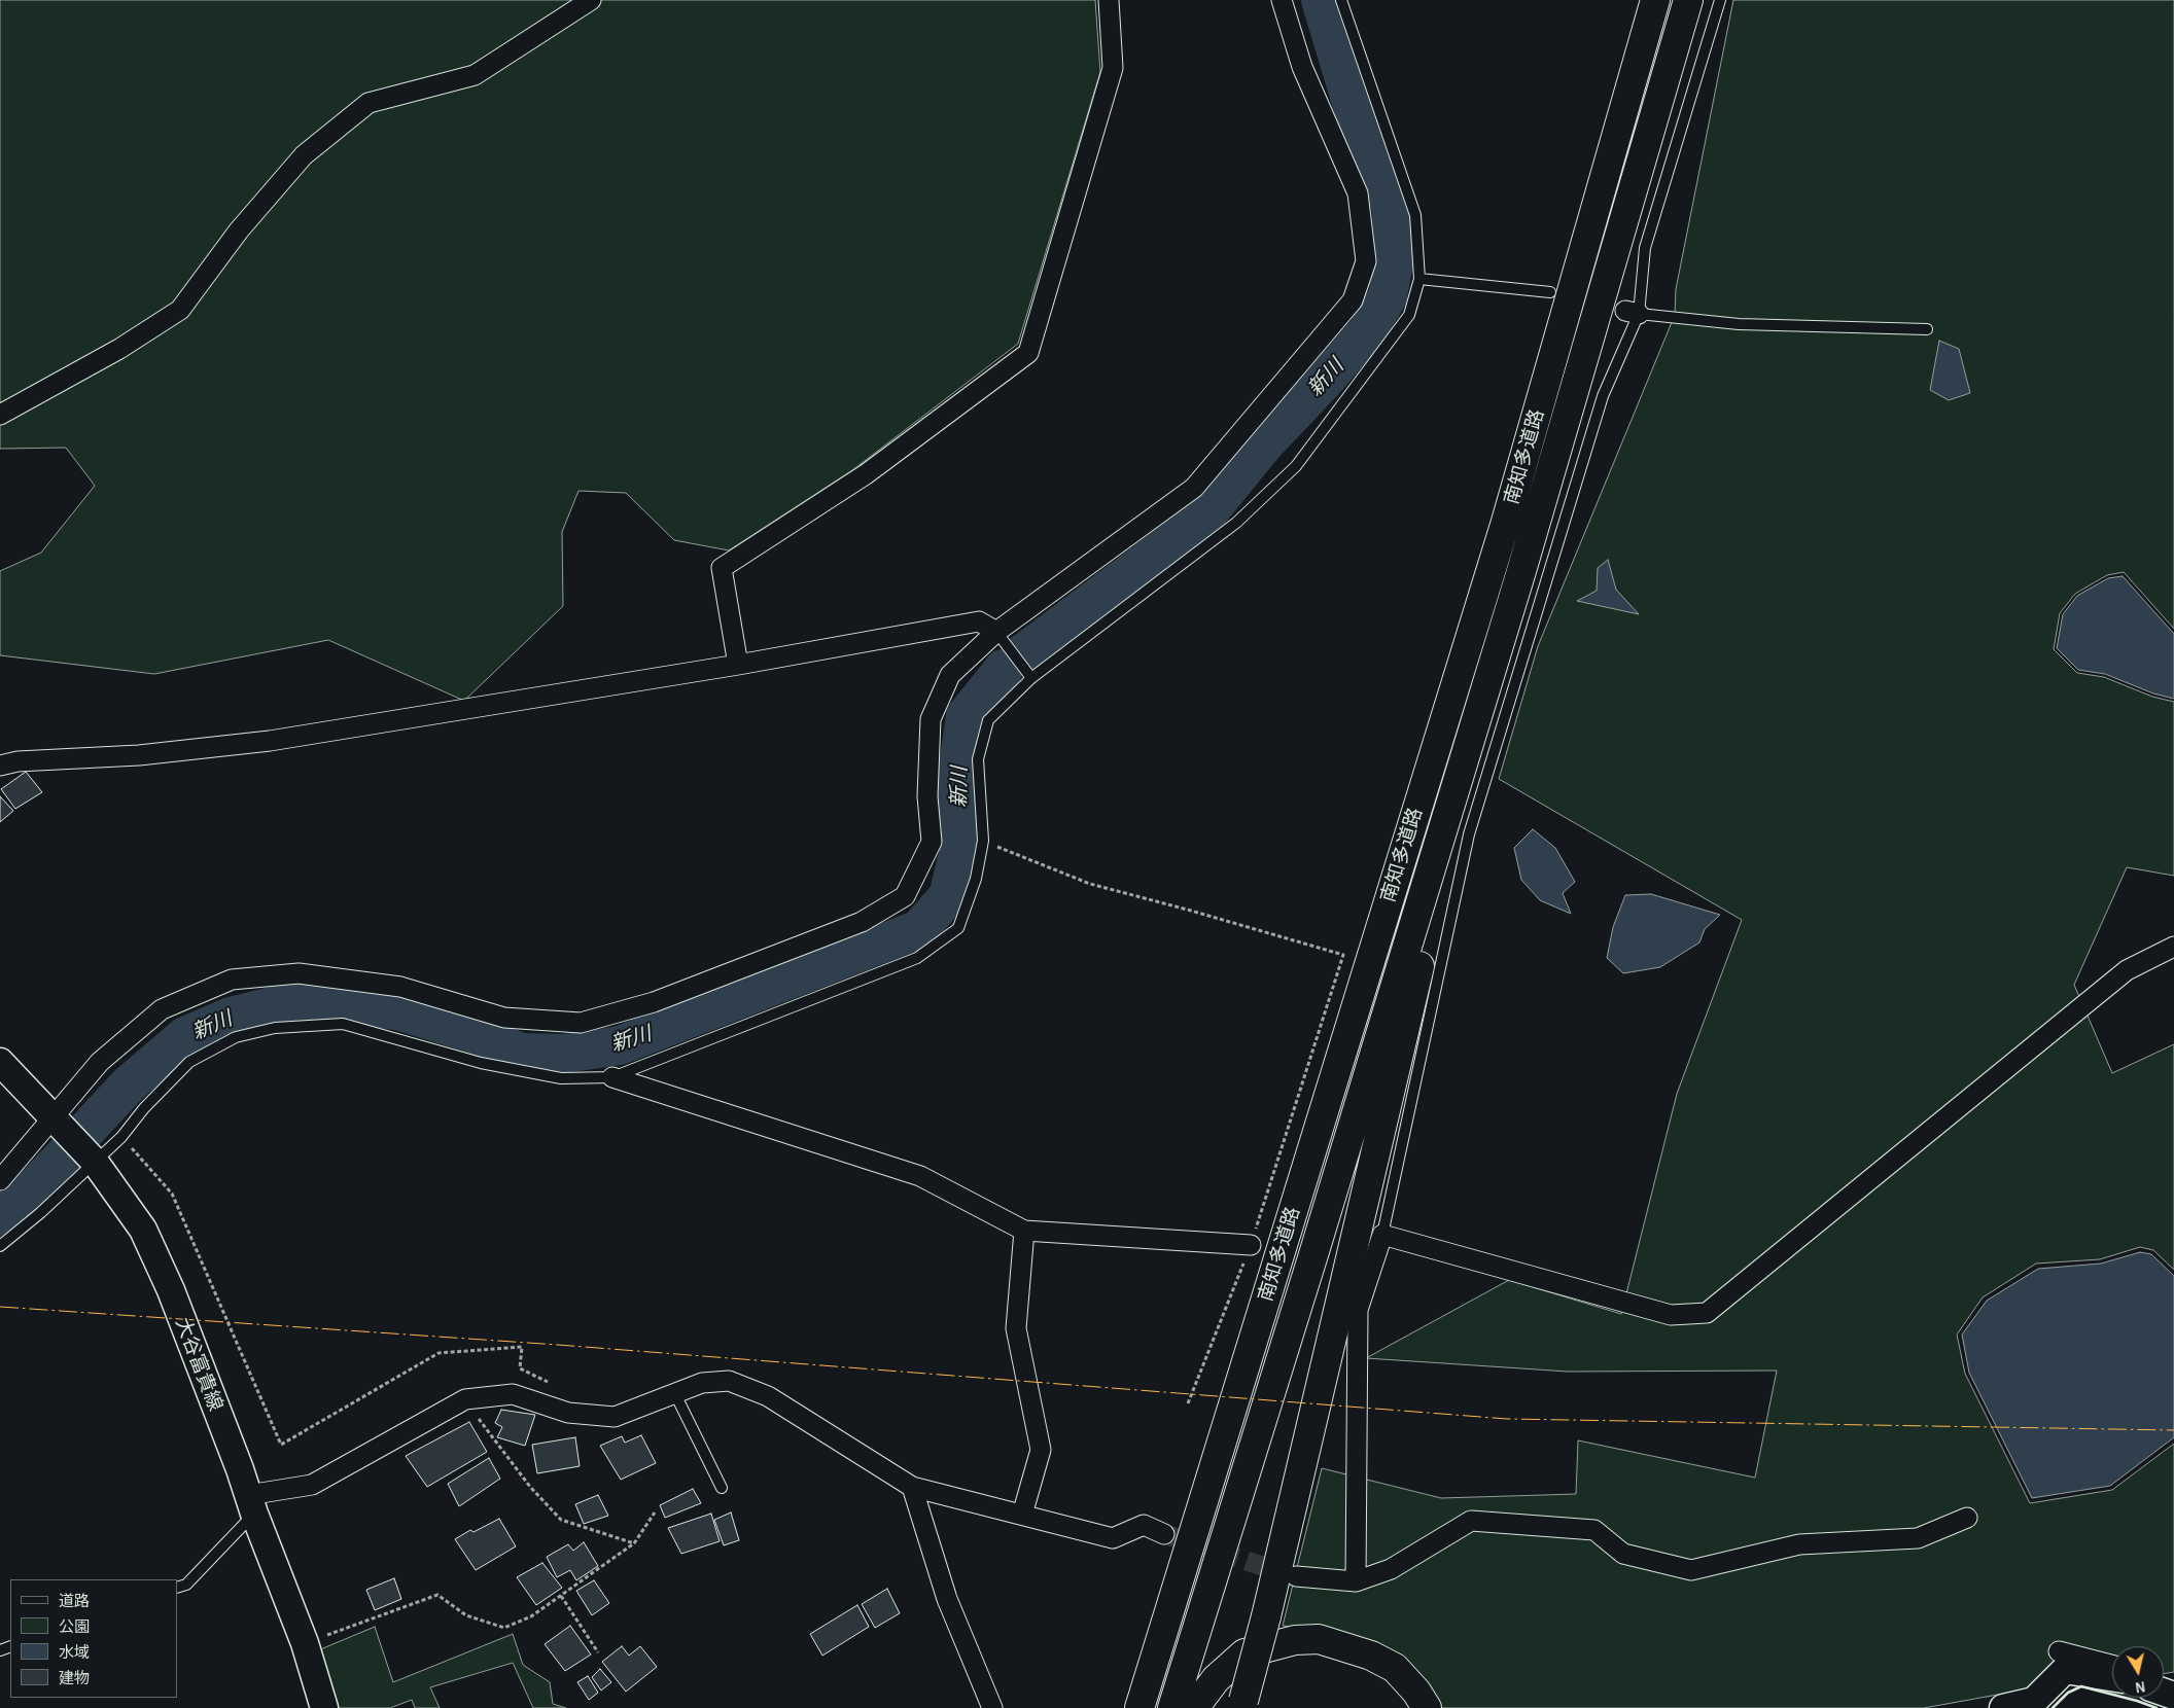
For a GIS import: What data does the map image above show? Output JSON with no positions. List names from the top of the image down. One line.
{"streets":{"highway":["南知多道路"],"main road":["大谷富貴線"]},"water":["新川"],"legend":["道路","公園","水域","建物"],"north":"bottom"}
